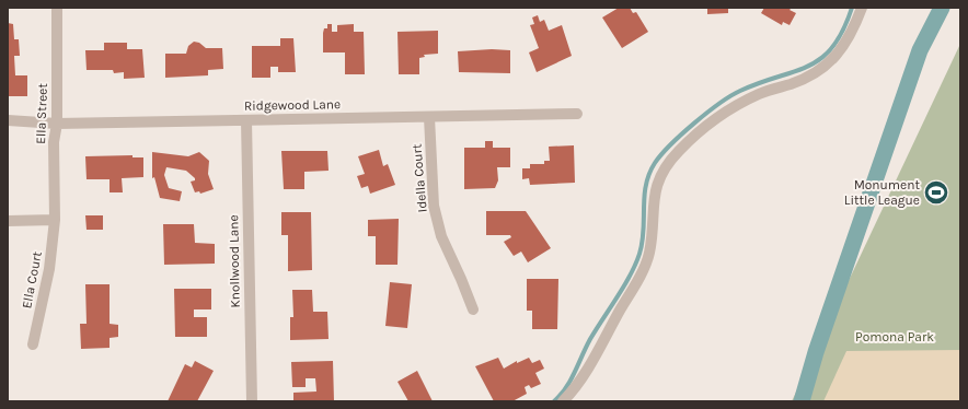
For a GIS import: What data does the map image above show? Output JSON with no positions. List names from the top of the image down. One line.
{"streets":{"street":["Ridgewood Lane","Ella Street","Idella Court","Knollwood Lane","Ella Court"]},"crossings":[["Ridgewood Lane","Ella Street"],["Ridgewood Lane","Idella Court"],["Ridgewood Lane","Knollwood Lane"],["Ella Street","Ella Court"]],"parks":["Pomona Park"],"places":{"sports":["Monument Little League"]}}
